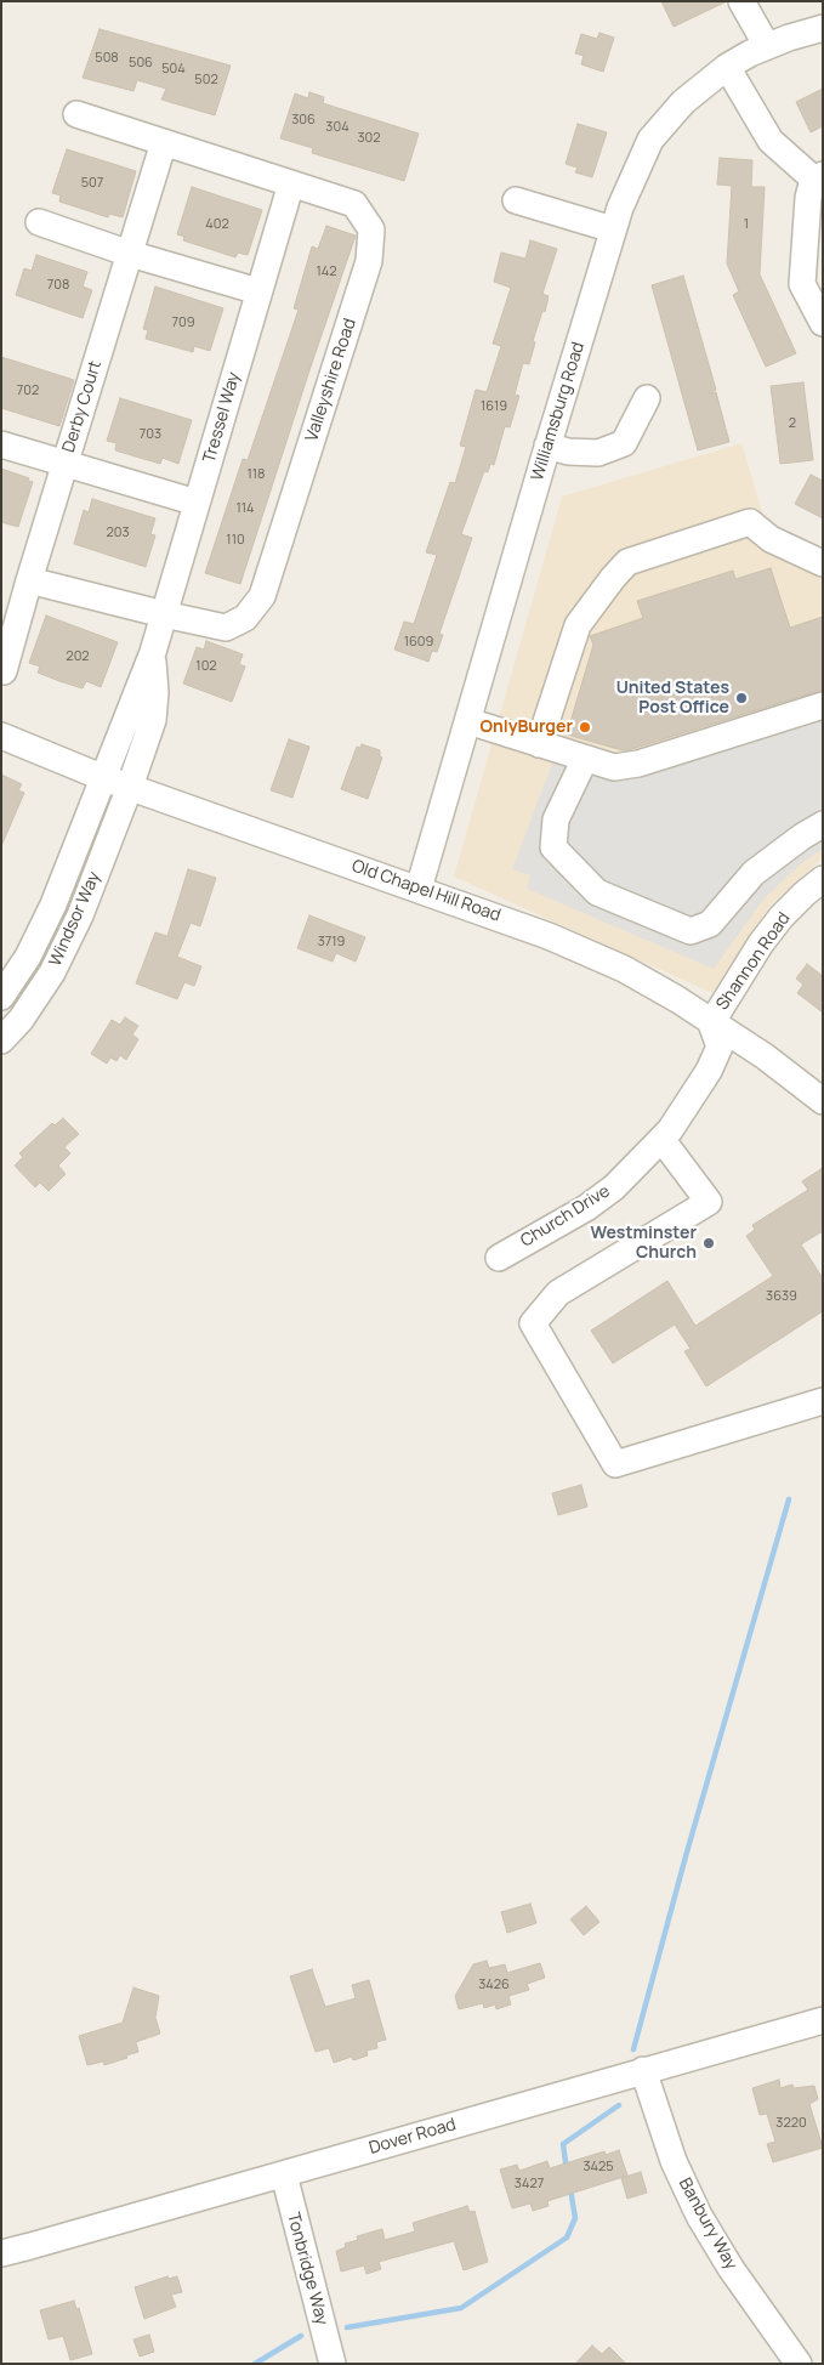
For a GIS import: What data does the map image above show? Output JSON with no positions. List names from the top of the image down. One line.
{"streets":{"street":["Valleyshire Road","Derby Court","Williamsburg Road","Tressel Way","Old Chapel Hill Road","Windsor Way","Shannon Road","Church Drive","Dover Road","Banbury Way","Tonbridge Way"]},"crossings":[["Valleyshire Road","Derby Court"],["Valleyshire Road","Tressel Way"],["Williamsburg Road","Old Chapel Hill Road"],["Tressel Way","Old Chapel Hill Road"],["Tressel Way","Windsor Way"],["Old Chapel Hill Road","Windsor Way"],["Old Chapel Hill Road","Shannon Road"],["Old Chapel Hill Road","Church Drive"],["Shannon Road","Church Drive"],["Dover Road","Banbury Way"],["Dover Road","Tonbridge Way"]],"places":["United States Post Office","OnlyBurger","Westminster Church"],"house_numbers":["508","506","504","502","306","304","302","507","402","1","142","708","709","702","1619","2","703","118","114","203","110","1609","202","102","3719","3639","3426","3220","3425","3427"]}
